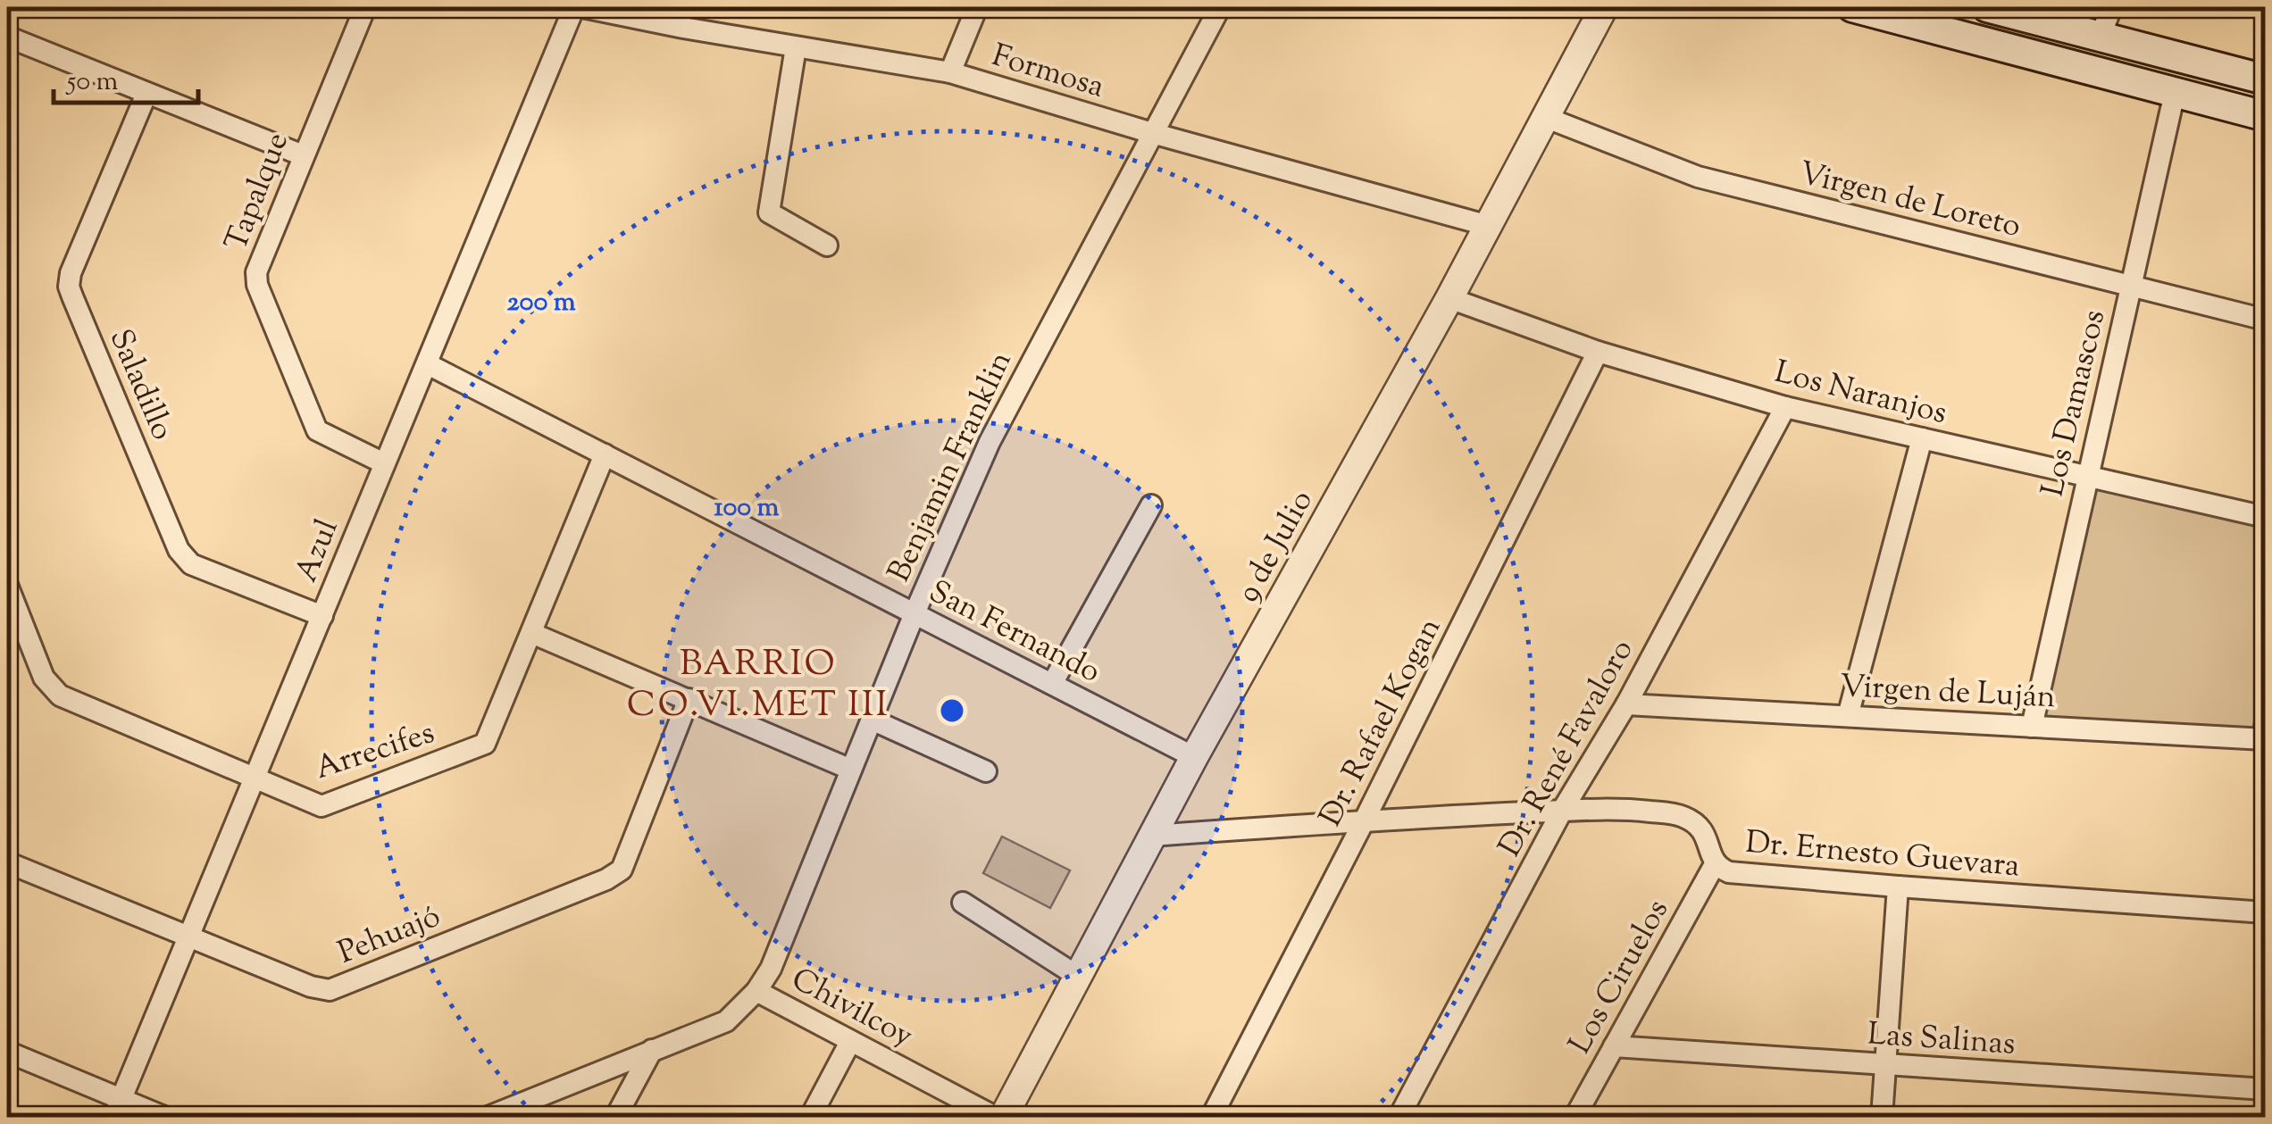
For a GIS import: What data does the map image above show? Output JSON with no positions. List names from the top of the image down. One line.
{"streets":{"street":["Formosa","Tapalque","Virgen de Loreto","Saladillo","Los Naranjos","Los Damascos","Benjamin Franklin","9 de Julio","Azul","San Fernando","Virgen de Luján","Dr. Rafael Kogan","Dr. René Favaloro","Arrecifes","Dr. Ernesto Guevara","Pehuajó","Los Ciruelos","Chivilcoy","Las Salinas"]},"crossings":[["Formosa","Benjamin Franklin"],["Formosa","9 de Julio"],["Tapalque","Azul"],["Virgen de Loreto","Los Damascos"],["Virgen de Loreto","9 de Julio"],["Saladillo","Azul"],["Los Naranjos","Los Damascos"],["Los Naranjos","9 de Julio"],["Los Naranjos","Dr. Rafael Kogan"],["Los Naranjos","Dr. René Favaloro"],["Los Damascos","Virgen de Luján"],["Benjamin Franklin","San Fernando"],["Benjamin Franklin","Chivilcoy"],["9 de Julio","San Fernando"],["9 de Julio","Dr. Ernesto Guevara"],["9 de Julio","Chivilcoy"],["Azul","San Fernando"],["Azul","Arrecifes"],["Azul","Pehuajó"],["San Fernando","Arrecifes"],["Virgen de Luján","Dr. René Favaloro"],["Dr. Rafael Kogan","Dr. Ernesto Guevara"],["Dr. René Favaloro","Dr. Ernesto Guevara"],["Dr. Ernesto Guevara","Los Ciruelos"],["Los Ciruelos","Las Salinas"]],"districts":["BARRIO CO.VI.MET III"],"scale_bar":"50 m","rings":["200 m","100 m"]}
